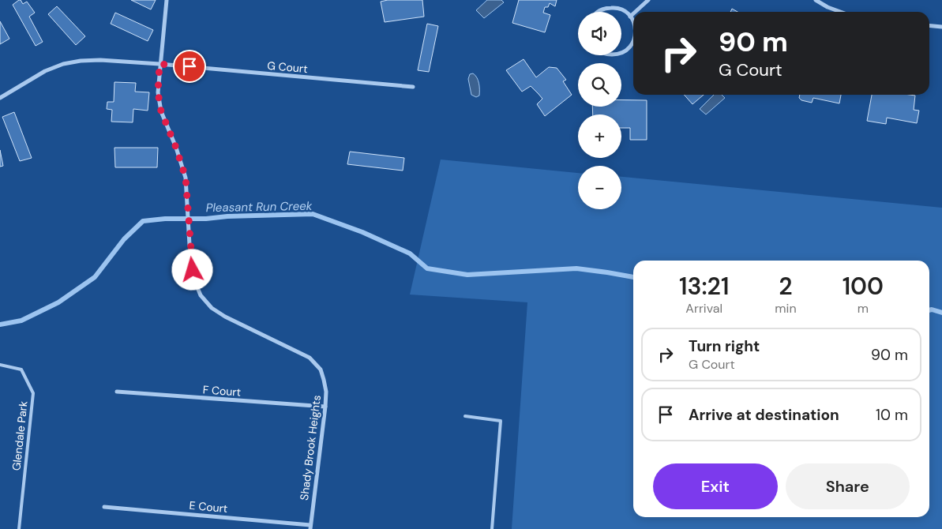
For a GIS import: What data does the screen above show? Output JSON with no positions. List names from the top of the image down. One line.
{"streets":{"street":["G Court","F Court","Shady Brook Heights","E Court"],"lane":["Glendale Park"]},"crossings":[["G Court","Shady Brook Heights"],["F Court","Shady Brook Heights"],["Shady Brook Heights","E Court"]],"water":["Pleasant Run Creek"],"page":{"map_buttons":["+","−"],"turn":["90 m","G Court"],"eta":["13:21","Arrival","2","min","100","m"],"list":[{"name":"Turn right","note":"G Court","value":"90 m"},{"name":"Arrive at destination","value":"10 m"}],"buttons":["Exit","Share"]}}
